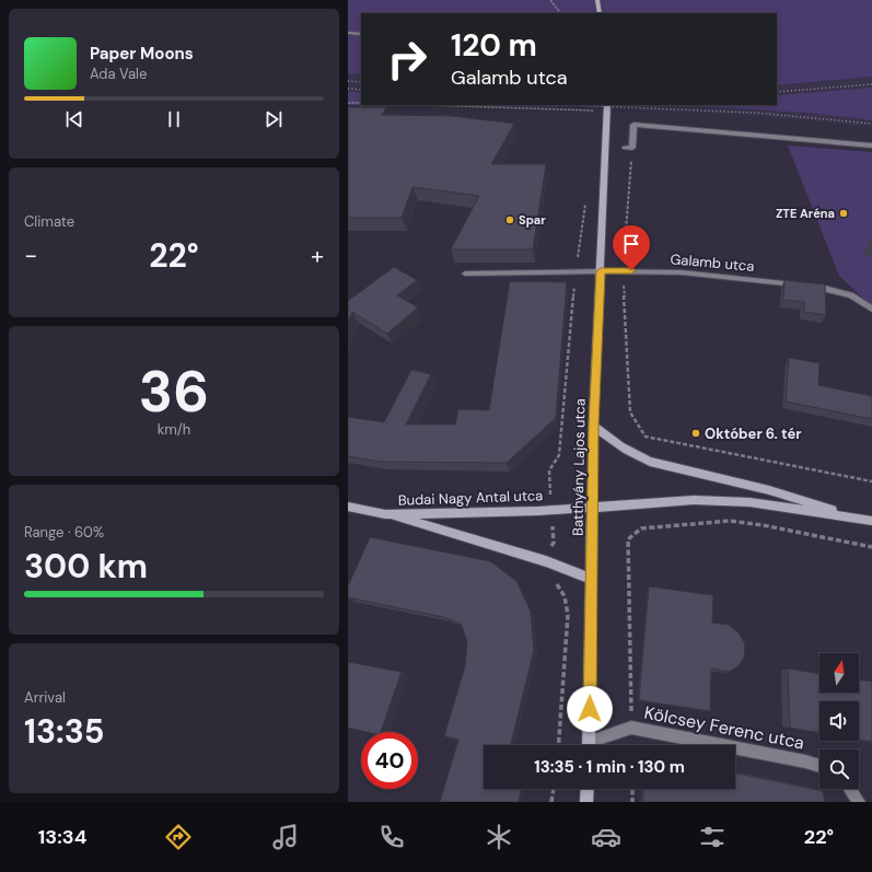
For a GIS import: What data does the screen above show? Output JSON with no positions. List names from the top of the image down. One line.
{"streets":{"street":["Galamb utca","Batthyány Lajos utca","Budai Nagy Antal utca","Kölcsey Ferenc utca"]},"crossings":[["Galamb utca","Batthyány Lajos utca"],["Batthyány Lajos utca","Budai Nagy Antal utca"]],"places":["ZTE Aréna","Spar","Október 6. tér"],"north":"top","page":{"turn":["120 m","Galamb utca"],"song":["Paper Moons","Ada Vale"],"tile":["Climate",["36","km/h"],["Range · 60%","300 km"],["Arrival","13:35"]],"heat":["−","22°","+"],"limit":"40","trip":"13:35 · 1 min · 130 m","tabs":["13:34","22°"]}}
